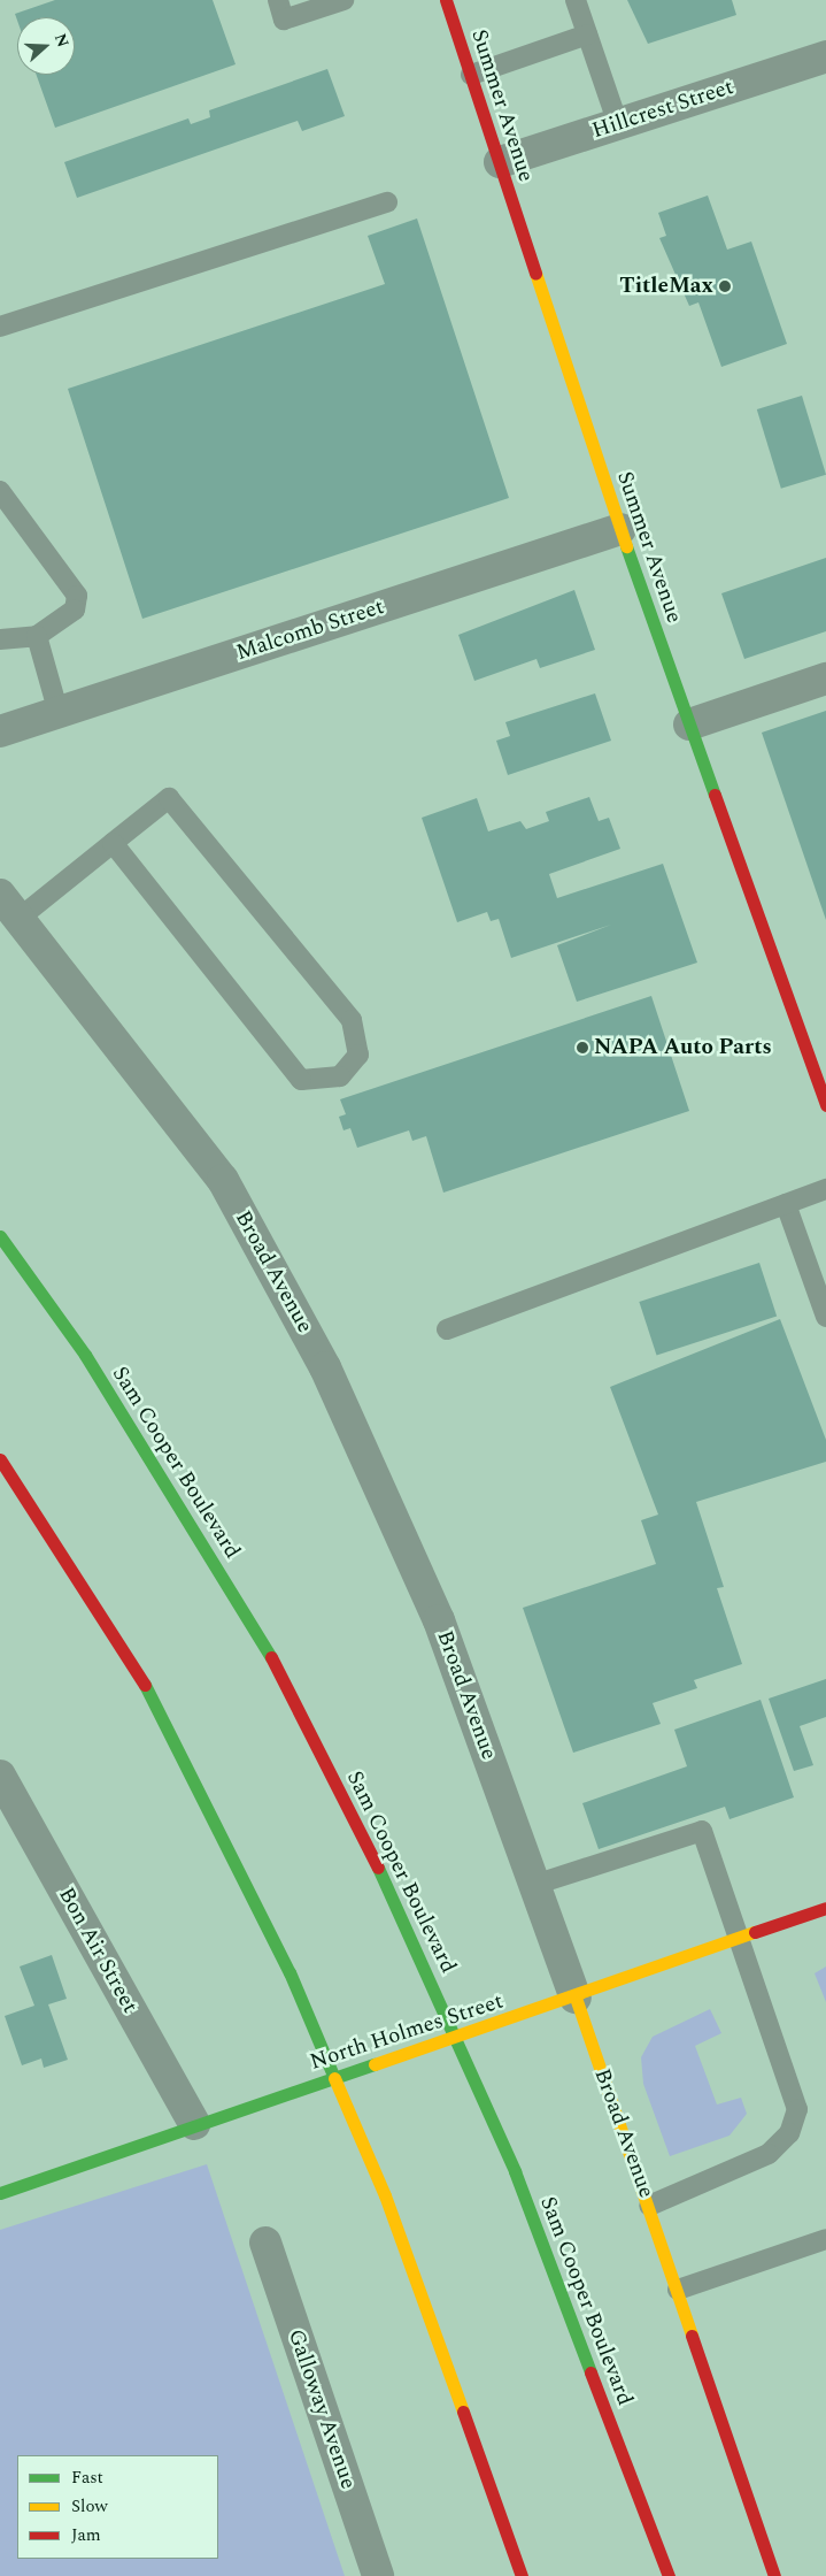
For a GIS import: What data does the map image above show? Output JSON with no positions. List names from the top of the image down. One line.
{"streets":{"main road":["Summer Avenue","Broad Avenue","Sam Cooper Boulevard","North Holmes Street"],"street":["Hillcrest Street","Malcomb Street","Bon Air Street","Galloway Avenue"]},"crossings":[["Summer Avenue","Hillcrest Street"],["Summer Avenue","Malcomb Street"],["Broad Avenue","North Holmes Street"],["Bon Air Street","North Holmes Street"]],"places":["TitleMax","NAPA Auto Parts"],"legend":["Fast","Slow","Jam"],"north":"right"}
